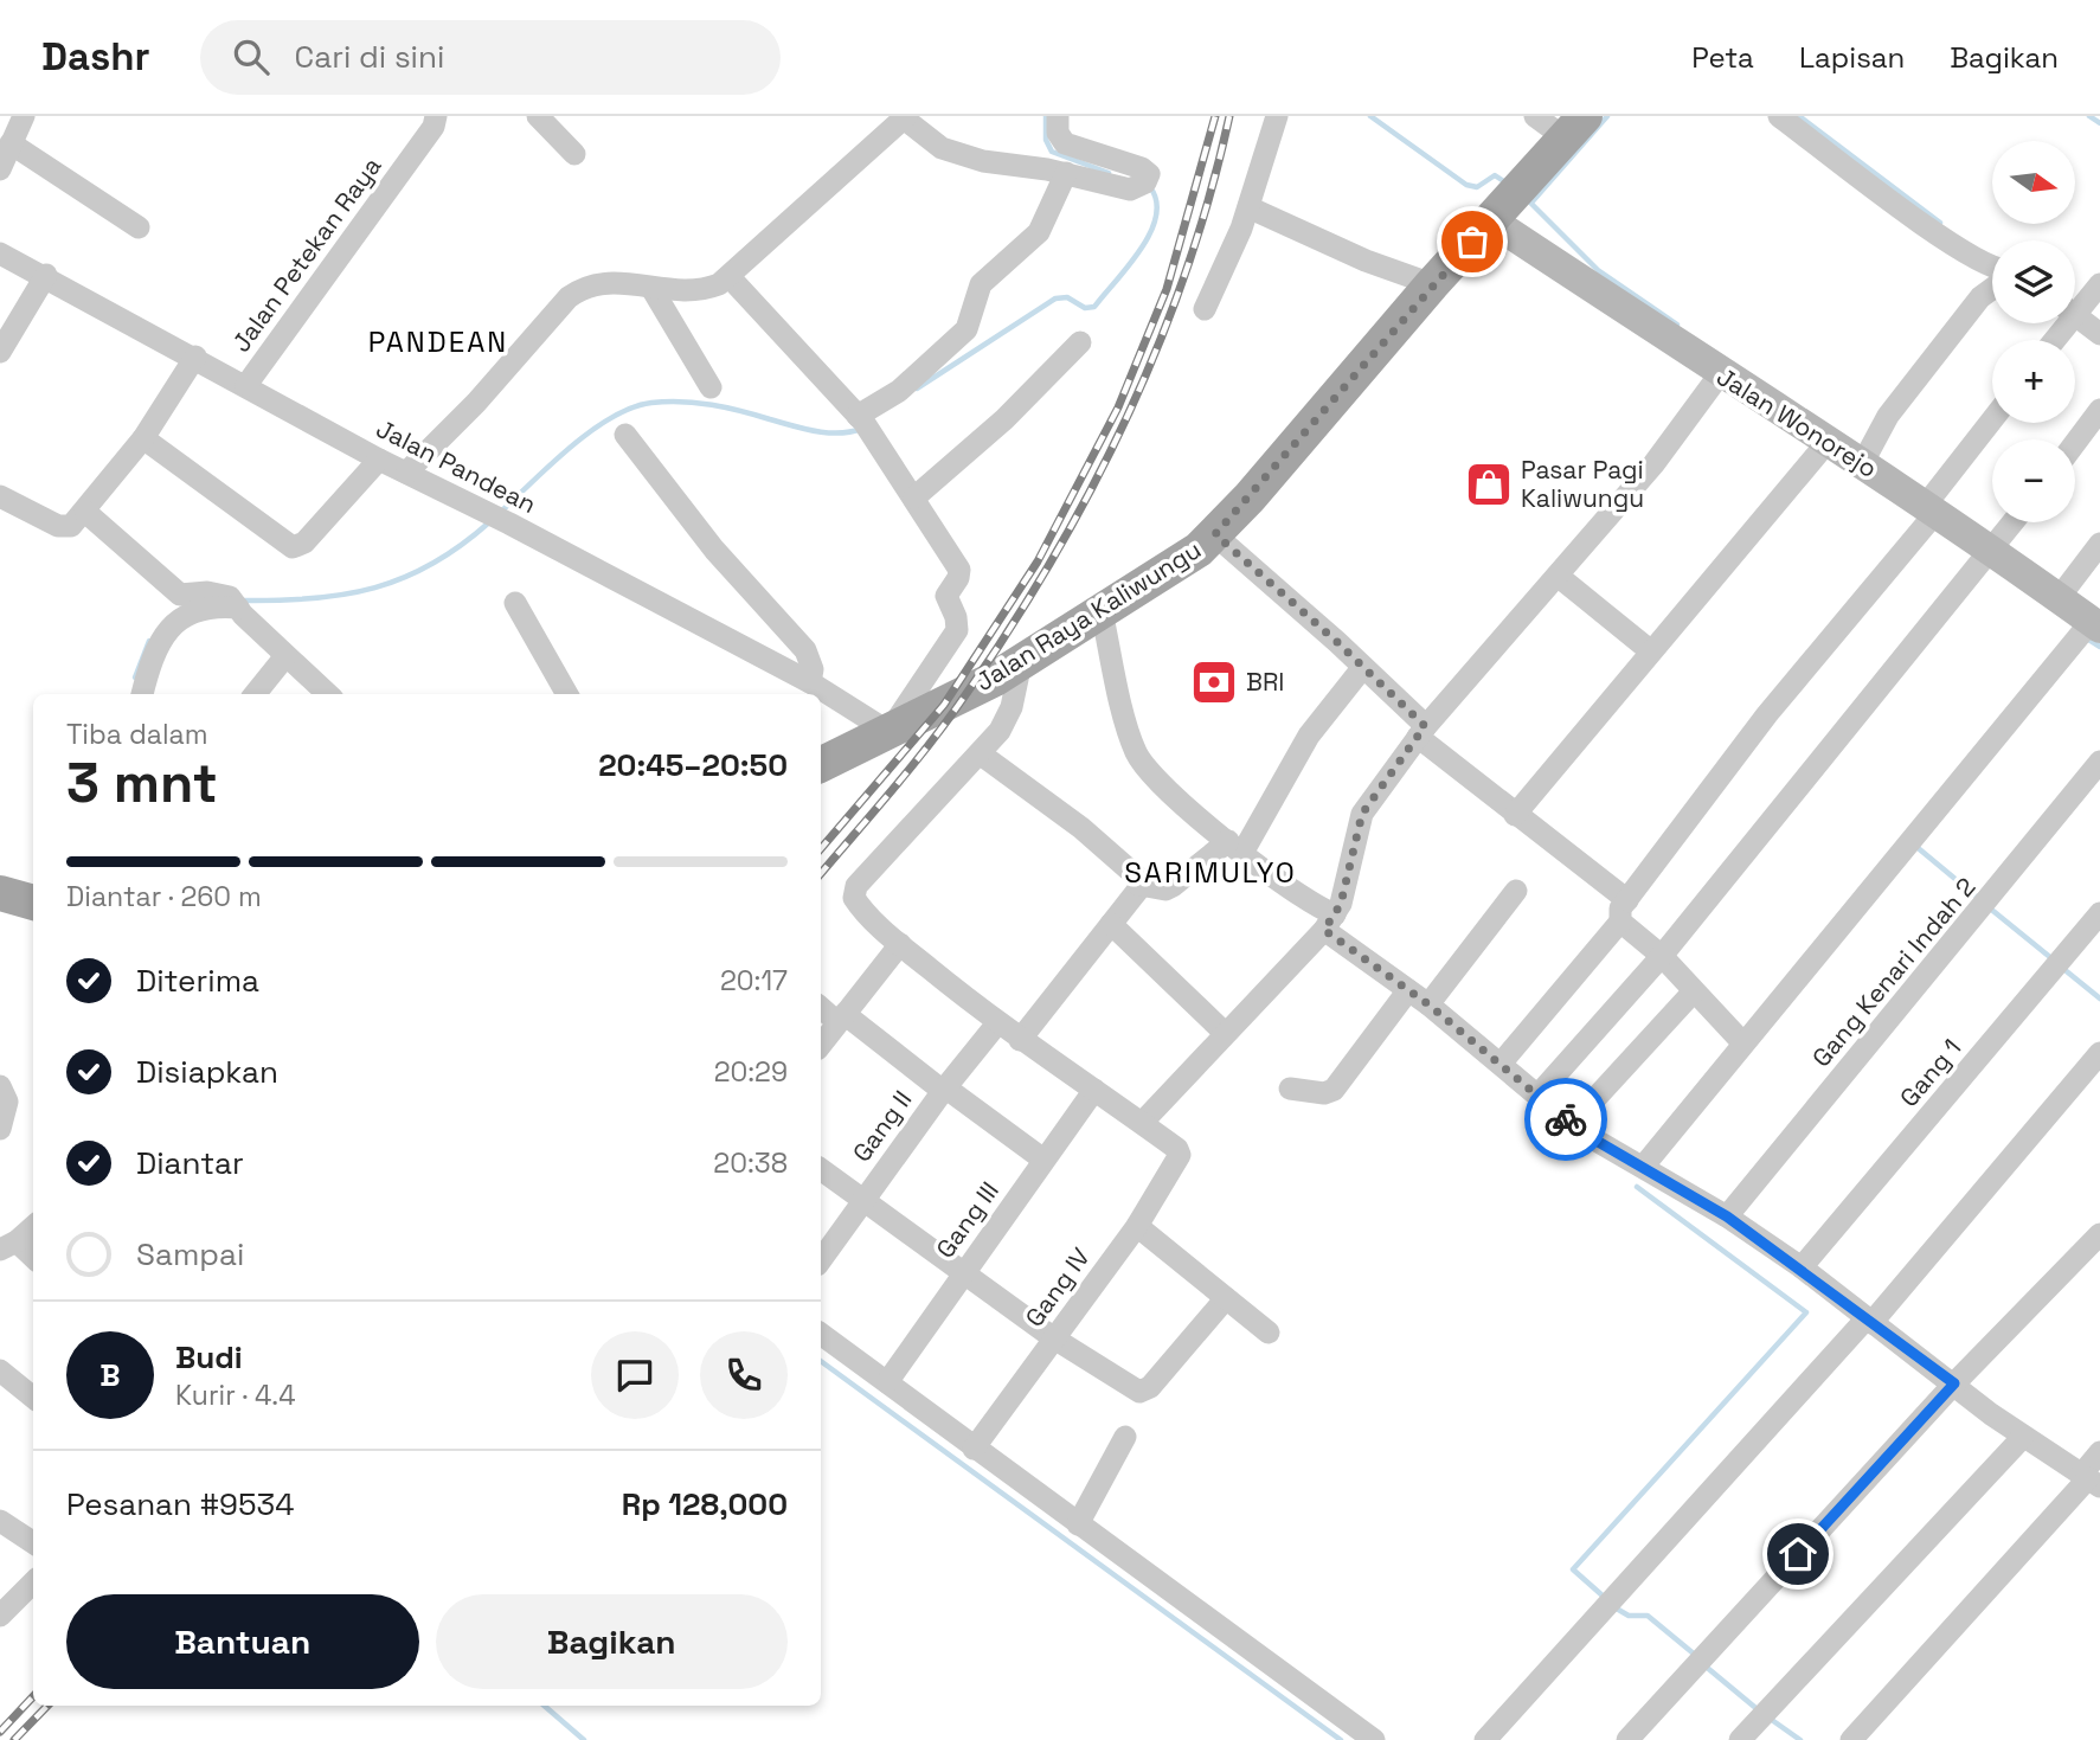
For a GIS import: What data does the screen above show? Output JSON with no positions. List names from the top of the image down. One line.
{"streets":{"main road":["Jalan Raya Kaliwungu"],"street":["Jalan Petekan Raya","Jalan Wonorejo","Jalan Pandean","Gang Kenari Indah 2","Gang 1","Gang II","Gang III","Gang IV"]},"crossings":[["Jalan Petekan Raya","Jalan Pandean"],["Jalan Wonorejo","Jalan Raya Kaliwungu"],["Jalan Pandean","Jalan Raya Kaliwungu"]],"districts":["PANDEAN","SARIMULYO"],"places":{"shop":["Pasar Pagi Kaliwungu"],"bank":["BRI"]},"north":"right","page":{"header":"Dashr","search":"Cari di sini","nav":["Peta","Lapisan","Bagikan"],"map_buttons":["+","−"],"heading":["3 mnt","Tiba dalam","20:45–20:50"],"panel":["Budi","Kurir · 4.4","Pesanan #9534","Rp 128,000"],"bar":"Diantar · 260 m","list":[["Diterima","20:17"],["Disiapkan","20:29"],["Diantar","20:38"],"Sampai"],"round":"B","buttons":["Bantuan","Bagikan"]}}
